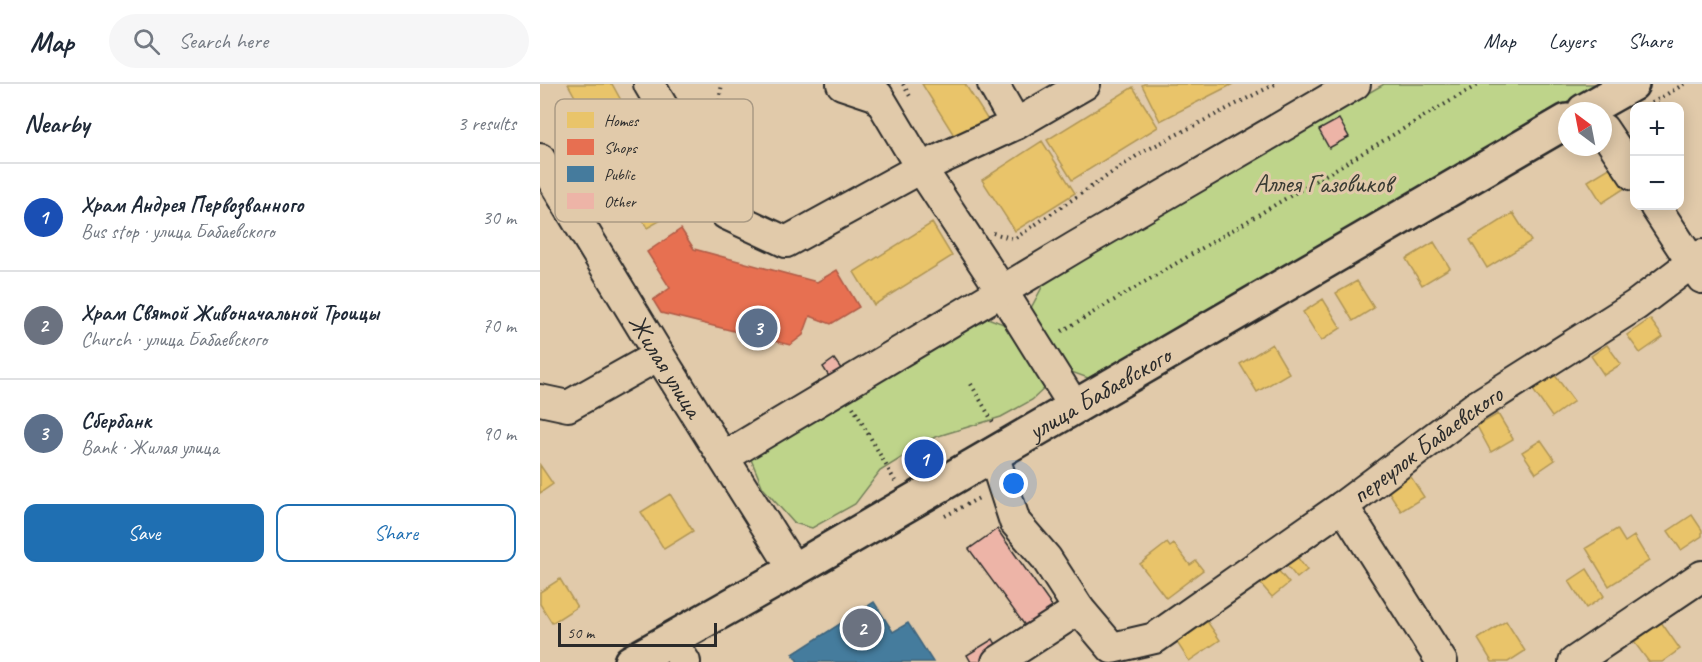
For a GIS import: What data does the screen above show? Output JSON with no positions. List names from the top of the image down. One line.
{"streets":{"main road":["улица Бабаевского"],"street":["Жилая улица","переулок Бабаевского"]},"crossings":[["Жилая улица","улица Бабаевского"]],"parks":["Аллея Газовиков"],"legend":["Homes","Shops","Public","Other"],"scale_bar":"50 m","north":"top left","page":{"header":"Map","search":"Search here","nav":["Map","Layers","Share"],"heading":["Nearby","3 results"],"map_buttons":["+","−"],"list":[{"mark":"1","name":"Храм Андрея Первозванного","note":"Bus stop · улица Бабаевского","value":"30 m"},{"mark":"2","name":"Храм Святой Живоначальной Троицы","note":"Church · улица Бабаевского","value":"70 m"},{"mark":"3","name":"Сбербанк","note":"Bank · Жилая улица","value":"90 m"}],"pins":["3","1","2"],"buttons":["Save","Share"],"scale":"50 m"}}
